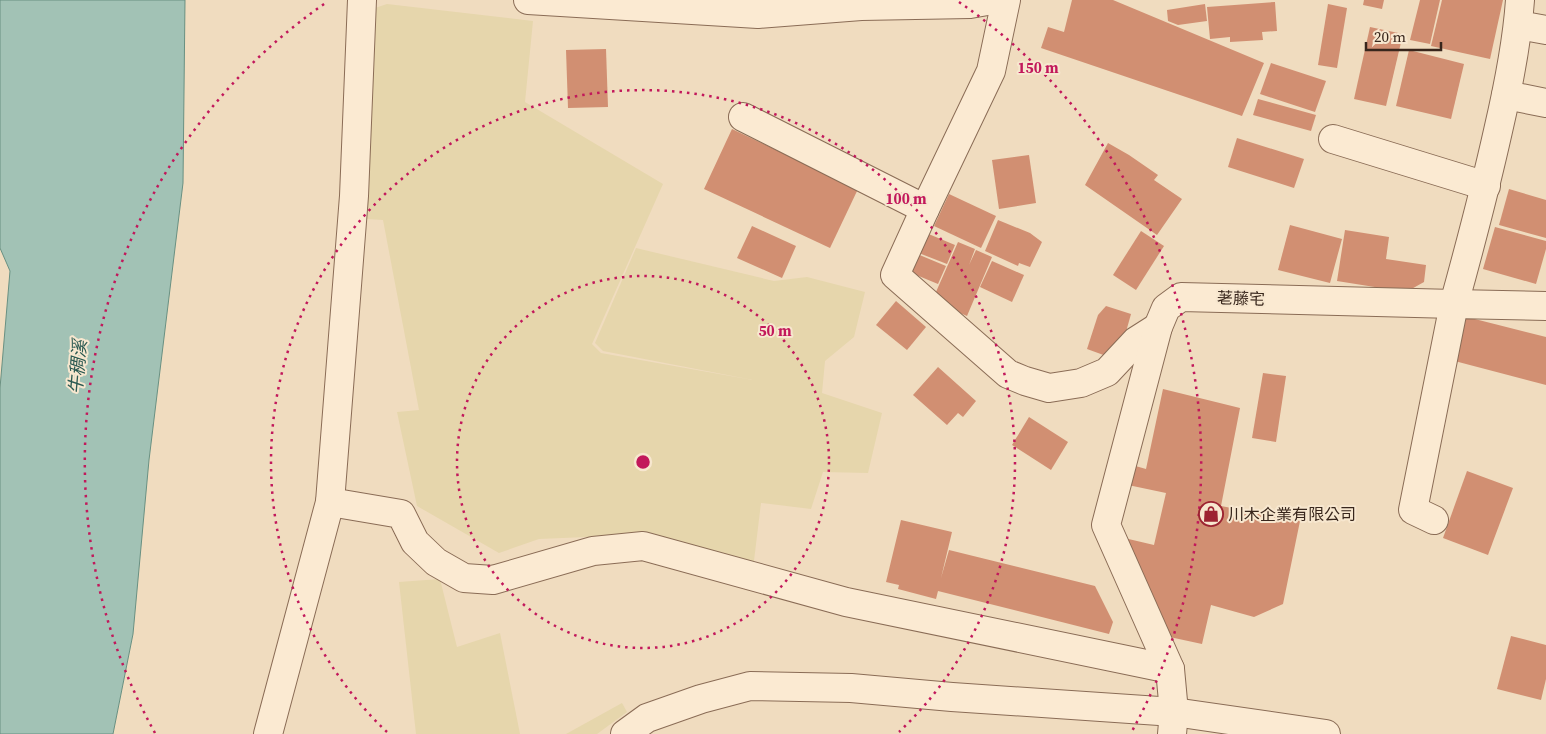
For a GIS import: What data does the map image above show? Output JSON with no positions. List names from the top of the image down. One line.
{"streets":{"street":["荖藤宅"]},"water":["牛稠溪"],"places":{"shop":["川木企業有限公司"]},"scale_bar":"20 m","rings":["150 m","100 m","50 m"]}
